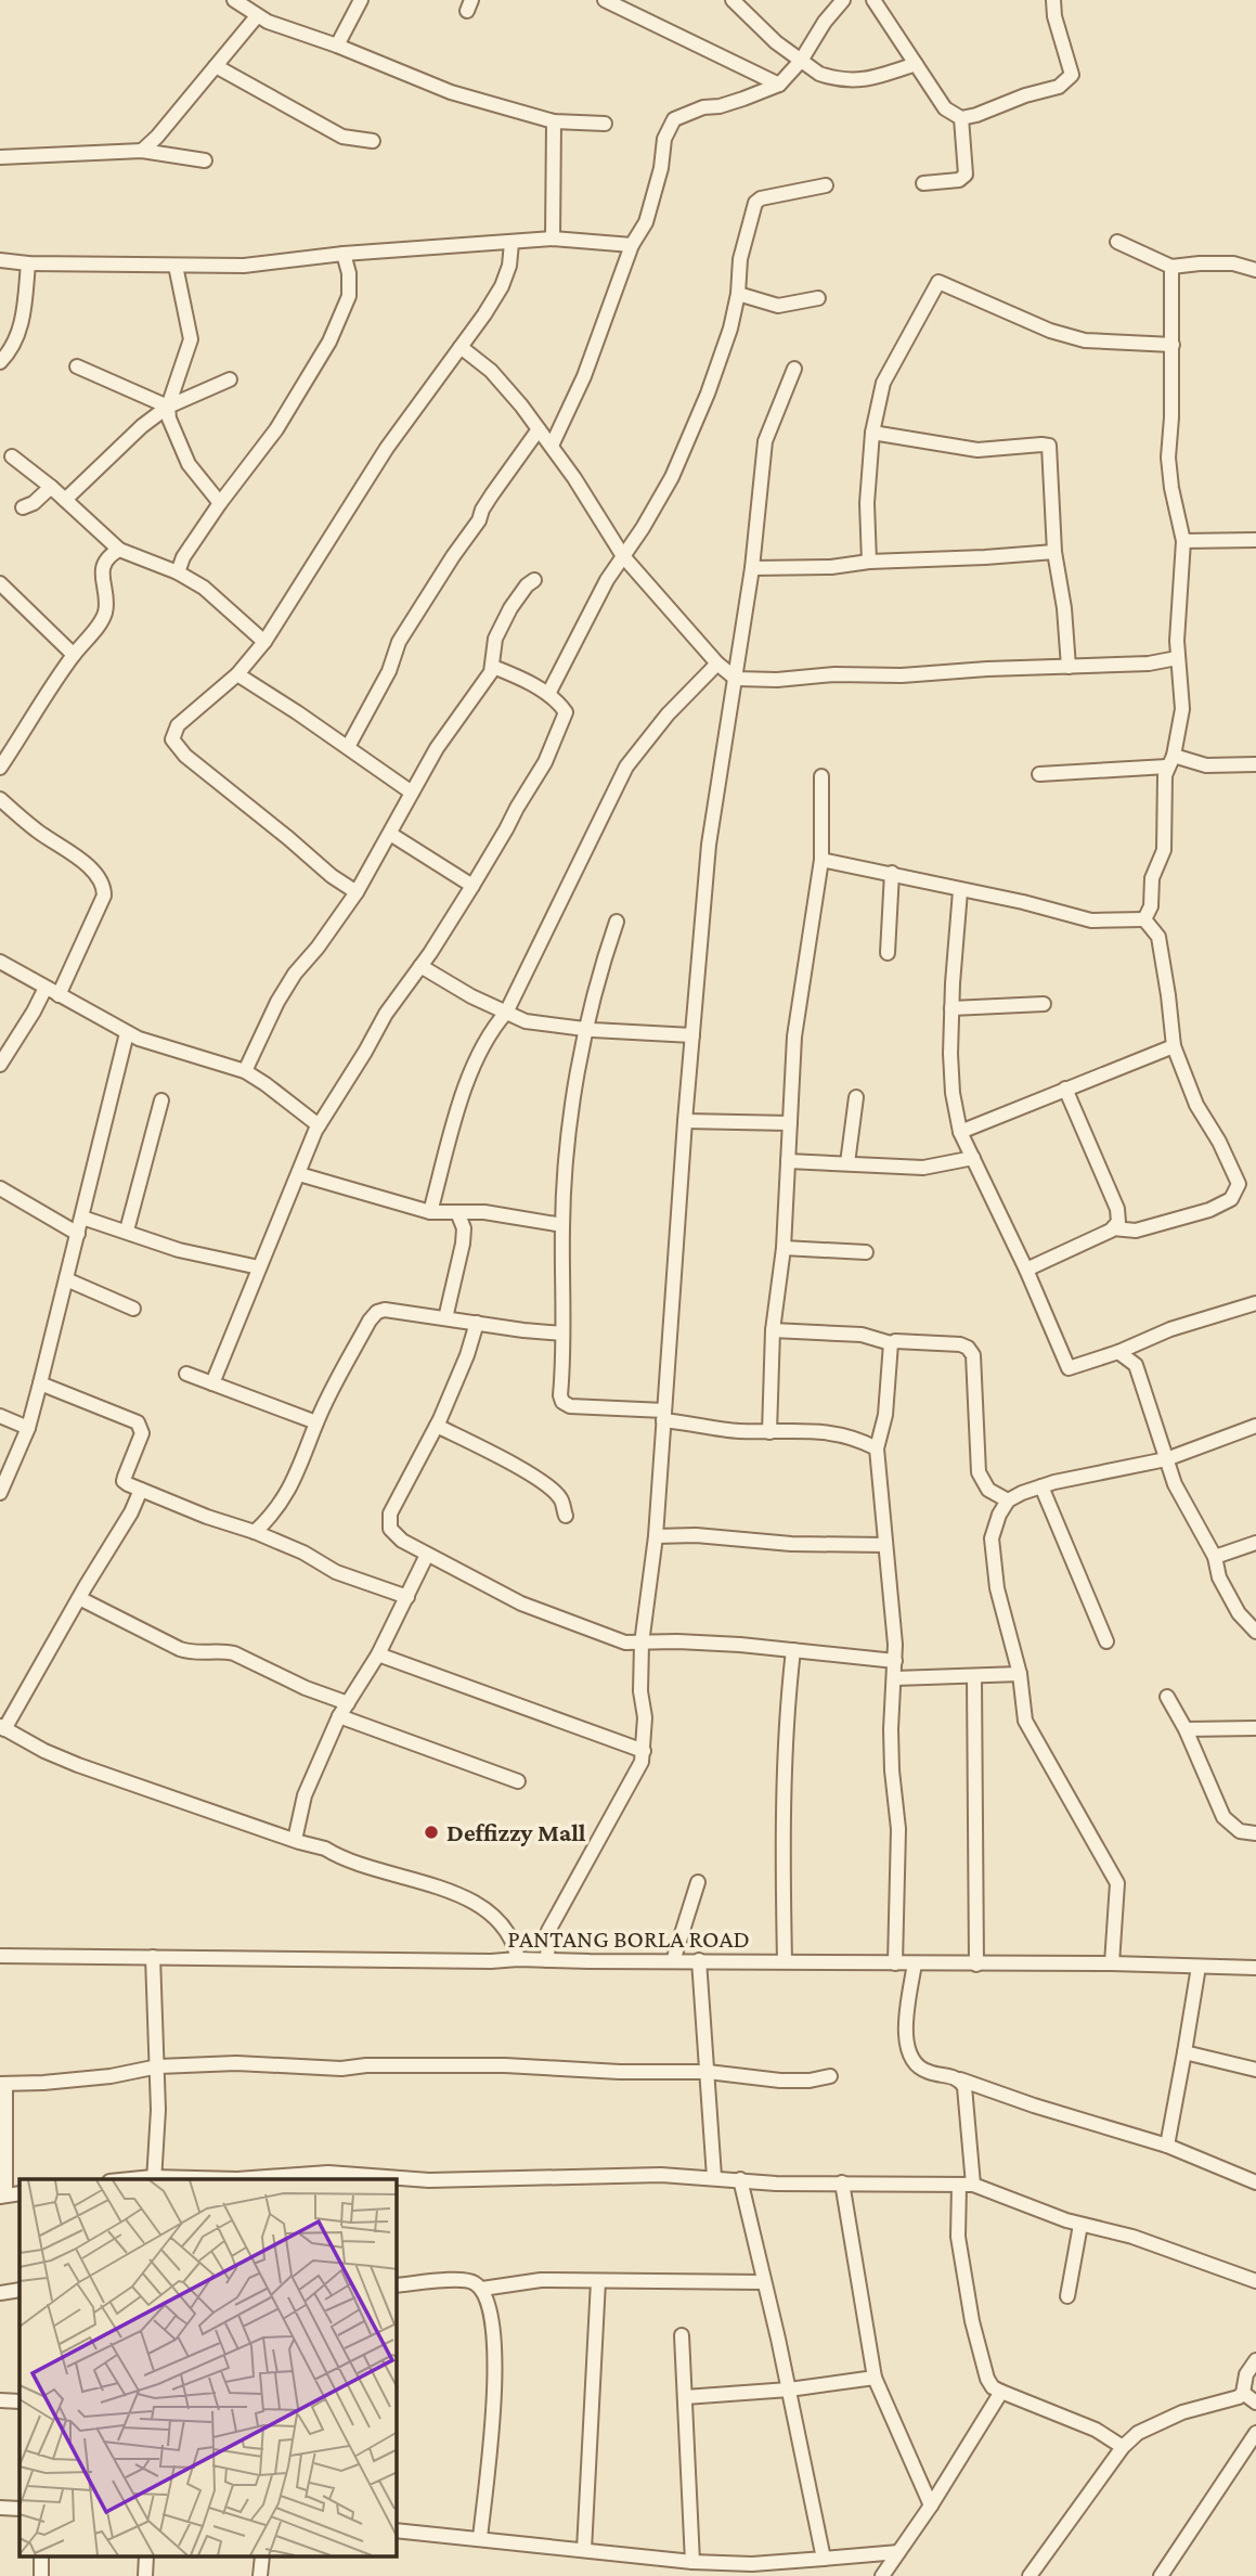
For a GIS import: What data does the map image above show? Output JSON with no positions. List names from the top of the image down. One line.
{"streets":{"street":["PANTANG BORLA ROAD"]},"places":["Deffizzy Mall"]}
